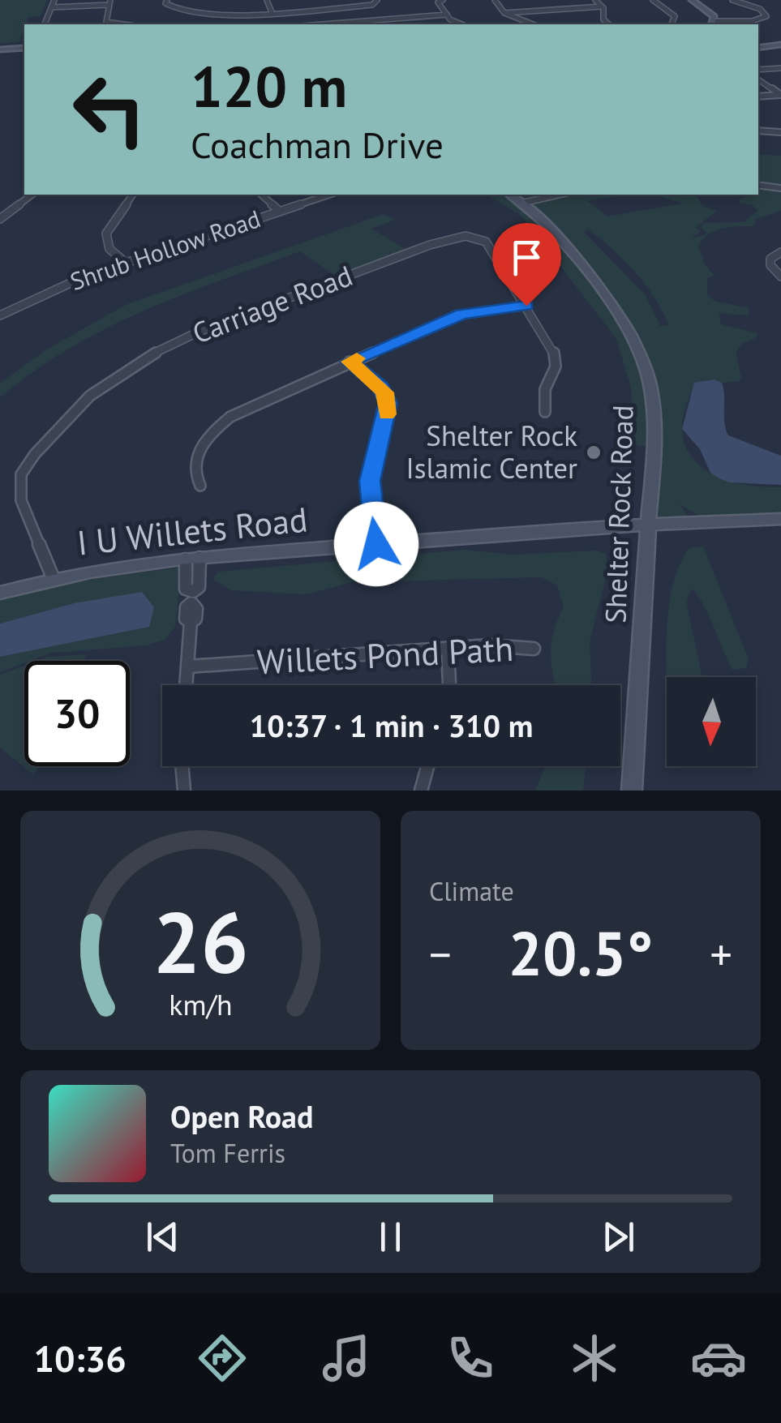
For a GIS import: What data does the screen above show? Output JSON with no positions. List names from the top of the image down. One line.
{"streets":{"main road":["Shelter Rock Road","I U Willets Road"],"street":["Shrub Hollow Road","Carriage Road","Willets Pond Path"]},"crossings":[["Carriage Road","I U Willets Road"],["Shelter Rock Road","I U Willets Road"]],"places":["Shelter Rock Islamic Center"],"north":"bottom","page":{"turn":["120 m","Coachman Drive"],"limit":"30","trip":"10:37 · 1 min · 310 m","tile":"Climate","heat":["−","20.5°","+"],"song":["Open Road","Tom Ferris"],"tabs":"10:36","gauge":["26","km/h"]}}
